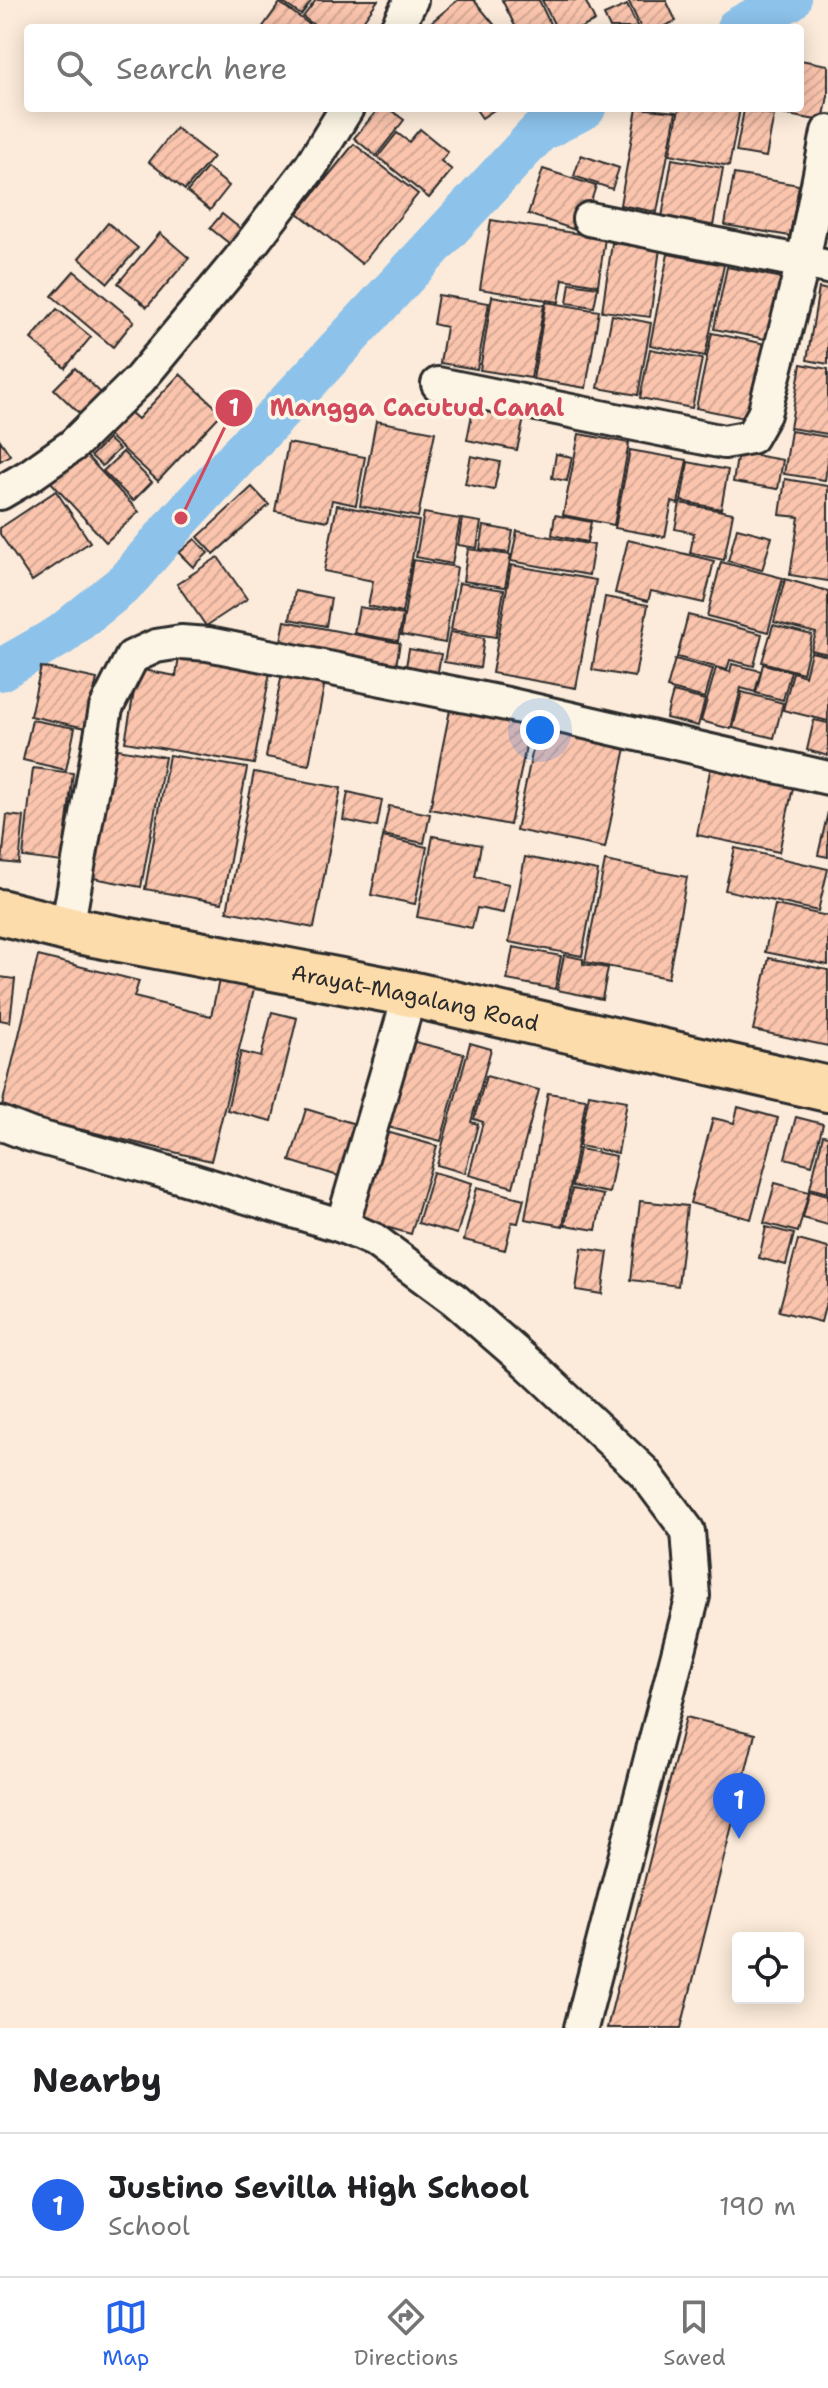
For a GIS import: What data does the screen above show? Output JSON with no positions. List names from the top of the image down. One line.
{"streets":{"main road":["Arayat-Magalang Road"]},"places":["Mangga Cacutud Canal"],"page":{"search":"Search here","pins":"1","heading":"Nearby","list":[{"mark":"1","name":"Justino Sevilla High School","note":"School","value":"190 m"}],"nav":["Map","Directions","Saved"]}}
